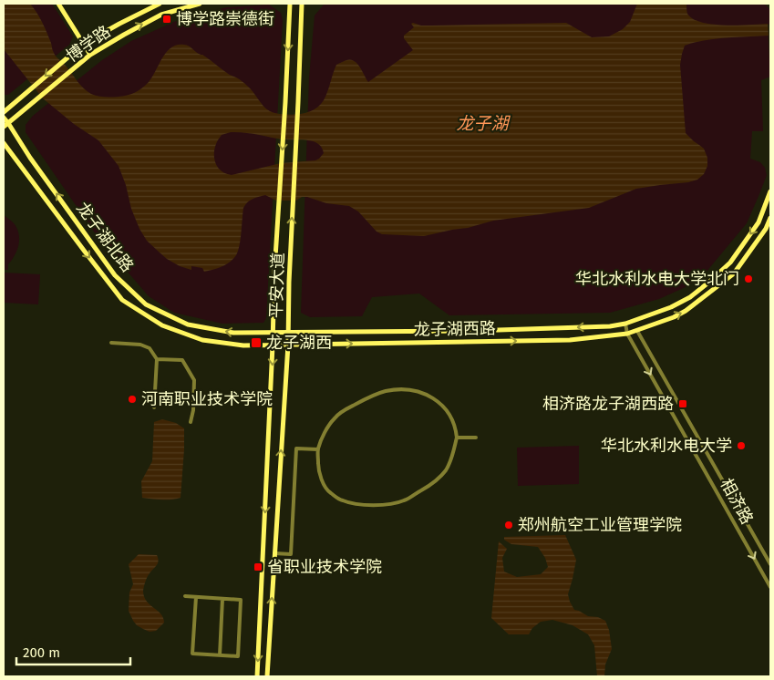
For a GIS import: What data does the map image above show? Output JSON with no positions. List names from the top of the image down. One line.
{"streets":{"street":["博学路","龙子湖北路","平安大道","龙子湖西路","相济路"]},"crossings":[["博学路","龙子湖北路"],["龙子湖北路","平安大道"],["龙子湖北路","龙子湖西路"],["平安大道","龙子湖西路"],["龙子湖西路","相济路"]],"water":["龙子湖"],"places":{"transit":["博学路崇德街","龙子湖西","相济路龙子湖西路","省职业技术学院"],"other":["华北水利水电大学北门","河南职业技术学院","华北水利水电大学","郑州航空工业管理学院"]},"scale_bar":"200 m"}
